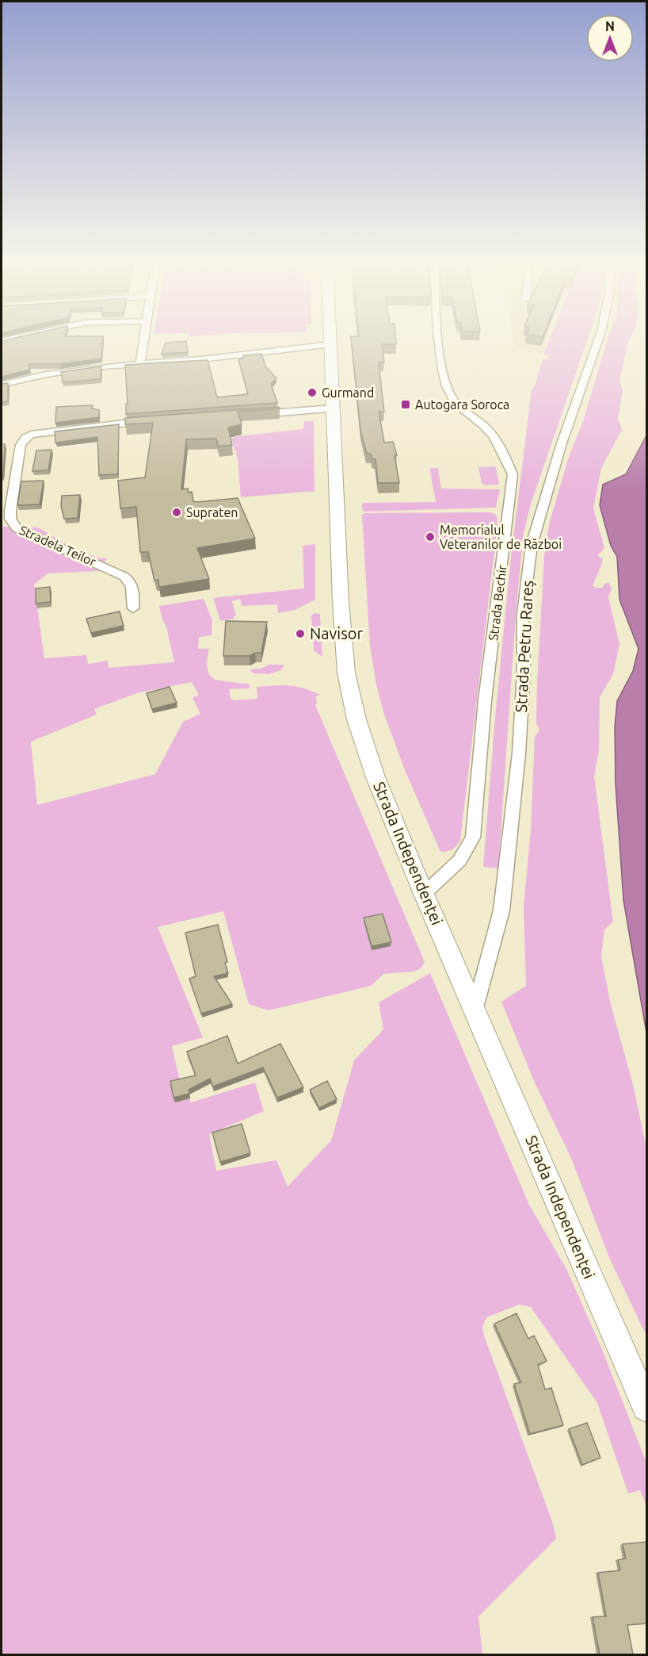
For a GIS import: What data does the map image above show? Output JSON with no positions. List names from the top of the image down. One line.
{"streets":{"main road":["Strada Independenței"],"street":["Stradela Teilor","Strada Bechir","Strada Petru Rareș"]},"crossings":[["Strada Bechir","Strada Independenței"],["Strada Petru Rareș","Strada Independenței"]],"places":{"other":["Gurmand","Supraten","Memorialul Veteranilor de Război","Navisor"],"transit":["Autogara Soroca"]},"north":"top"}
